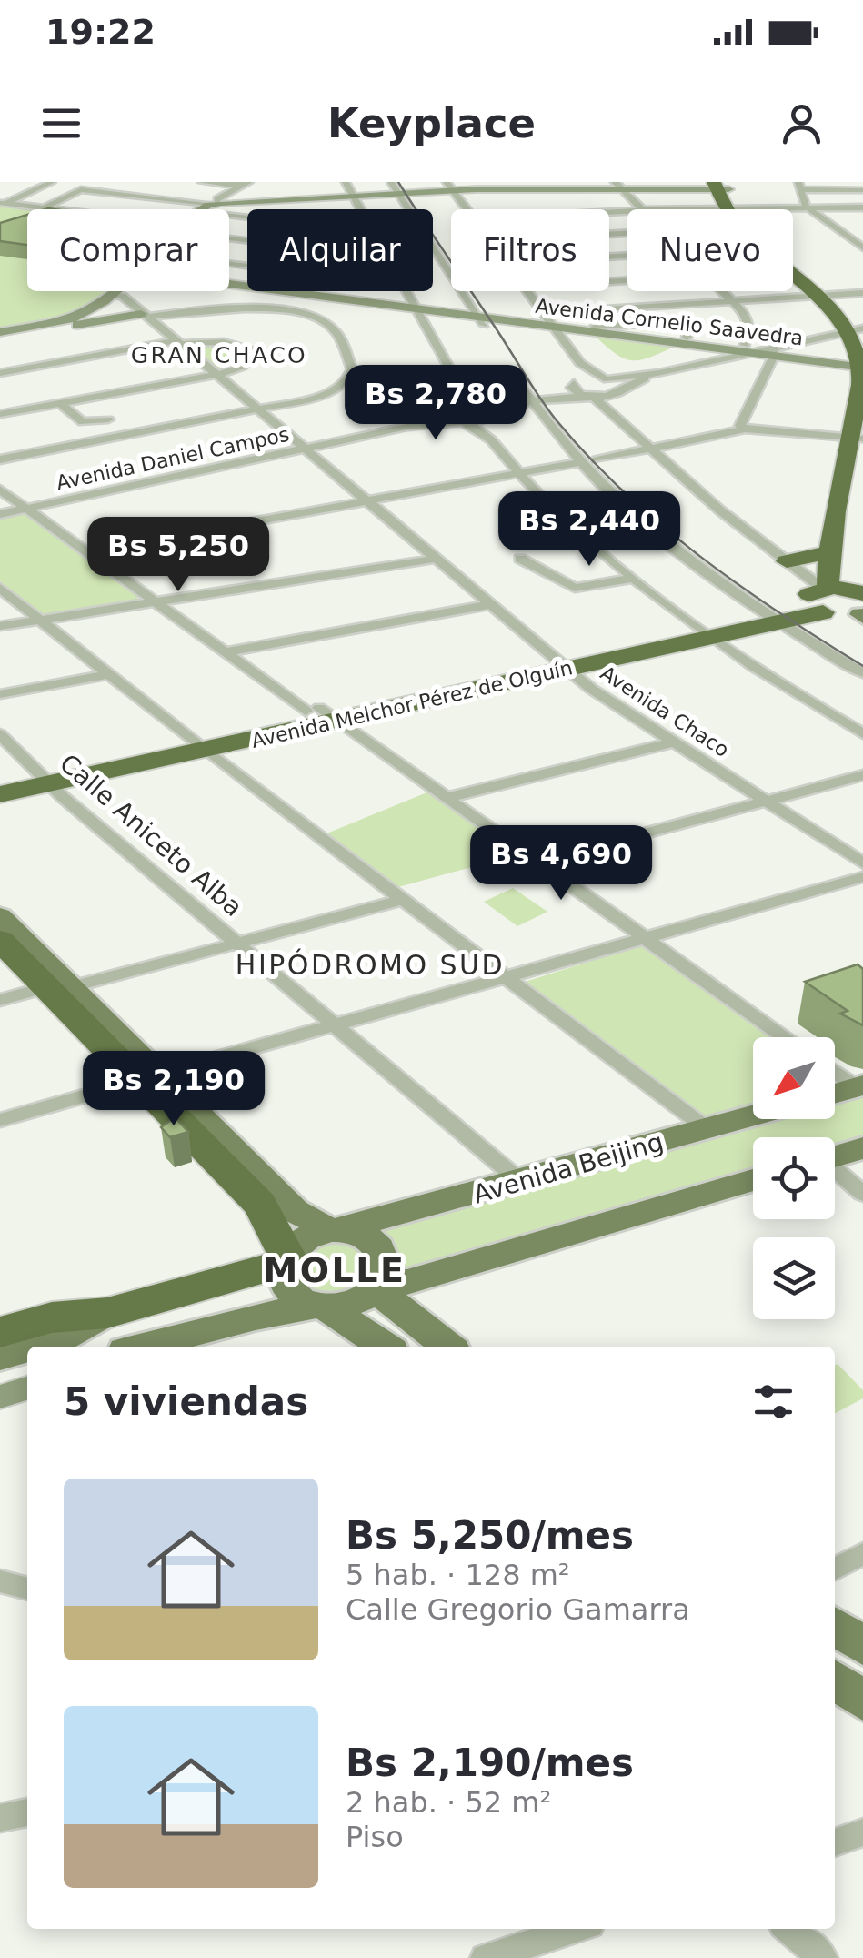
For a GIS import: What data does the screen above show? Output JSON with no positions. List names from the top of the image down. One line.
{"streets":{"highway":["Avenida Melchor Pérez de Olguín"],"main road":["Avenida Cornelio Saavedra","Avenida Beijing"],"street":["Avenida Daniel Campos","Avenida Chaco","Calle Aniceto Alba"]},"crossings":[["Avenida Daniel Campos","Avenida Chaco"],["Avenida Melchor Pérez de Olguín","Avenida Chaco"],["Avenida Melchor Pérez de Olguín","Calle Aniceto Alba"],["Calle Aniceto Alba","Avenida Beijing"]],"districts":["GRAN CHACO","HIPÓDROMO SUD","MOLLE"],"north":"bottom left","page":{"status":"19:22","header":"Keyplace","chip":["Comprar","Alquilar","Filtros","Nuevo"],"price":["Bs 2,780","Bs 2,440","Bs 5,250","Bs 4,690","Bs 2,190"],"heading":"5 viviendas","list":[{"name":"Bs 5,250/mes","note":"5 hab. · 128 m² · Calle Gregorio Gamarra"},{"name":"Bs 2,190/mes","note":"2 hab. · 52 m² · Piso"}]}}
